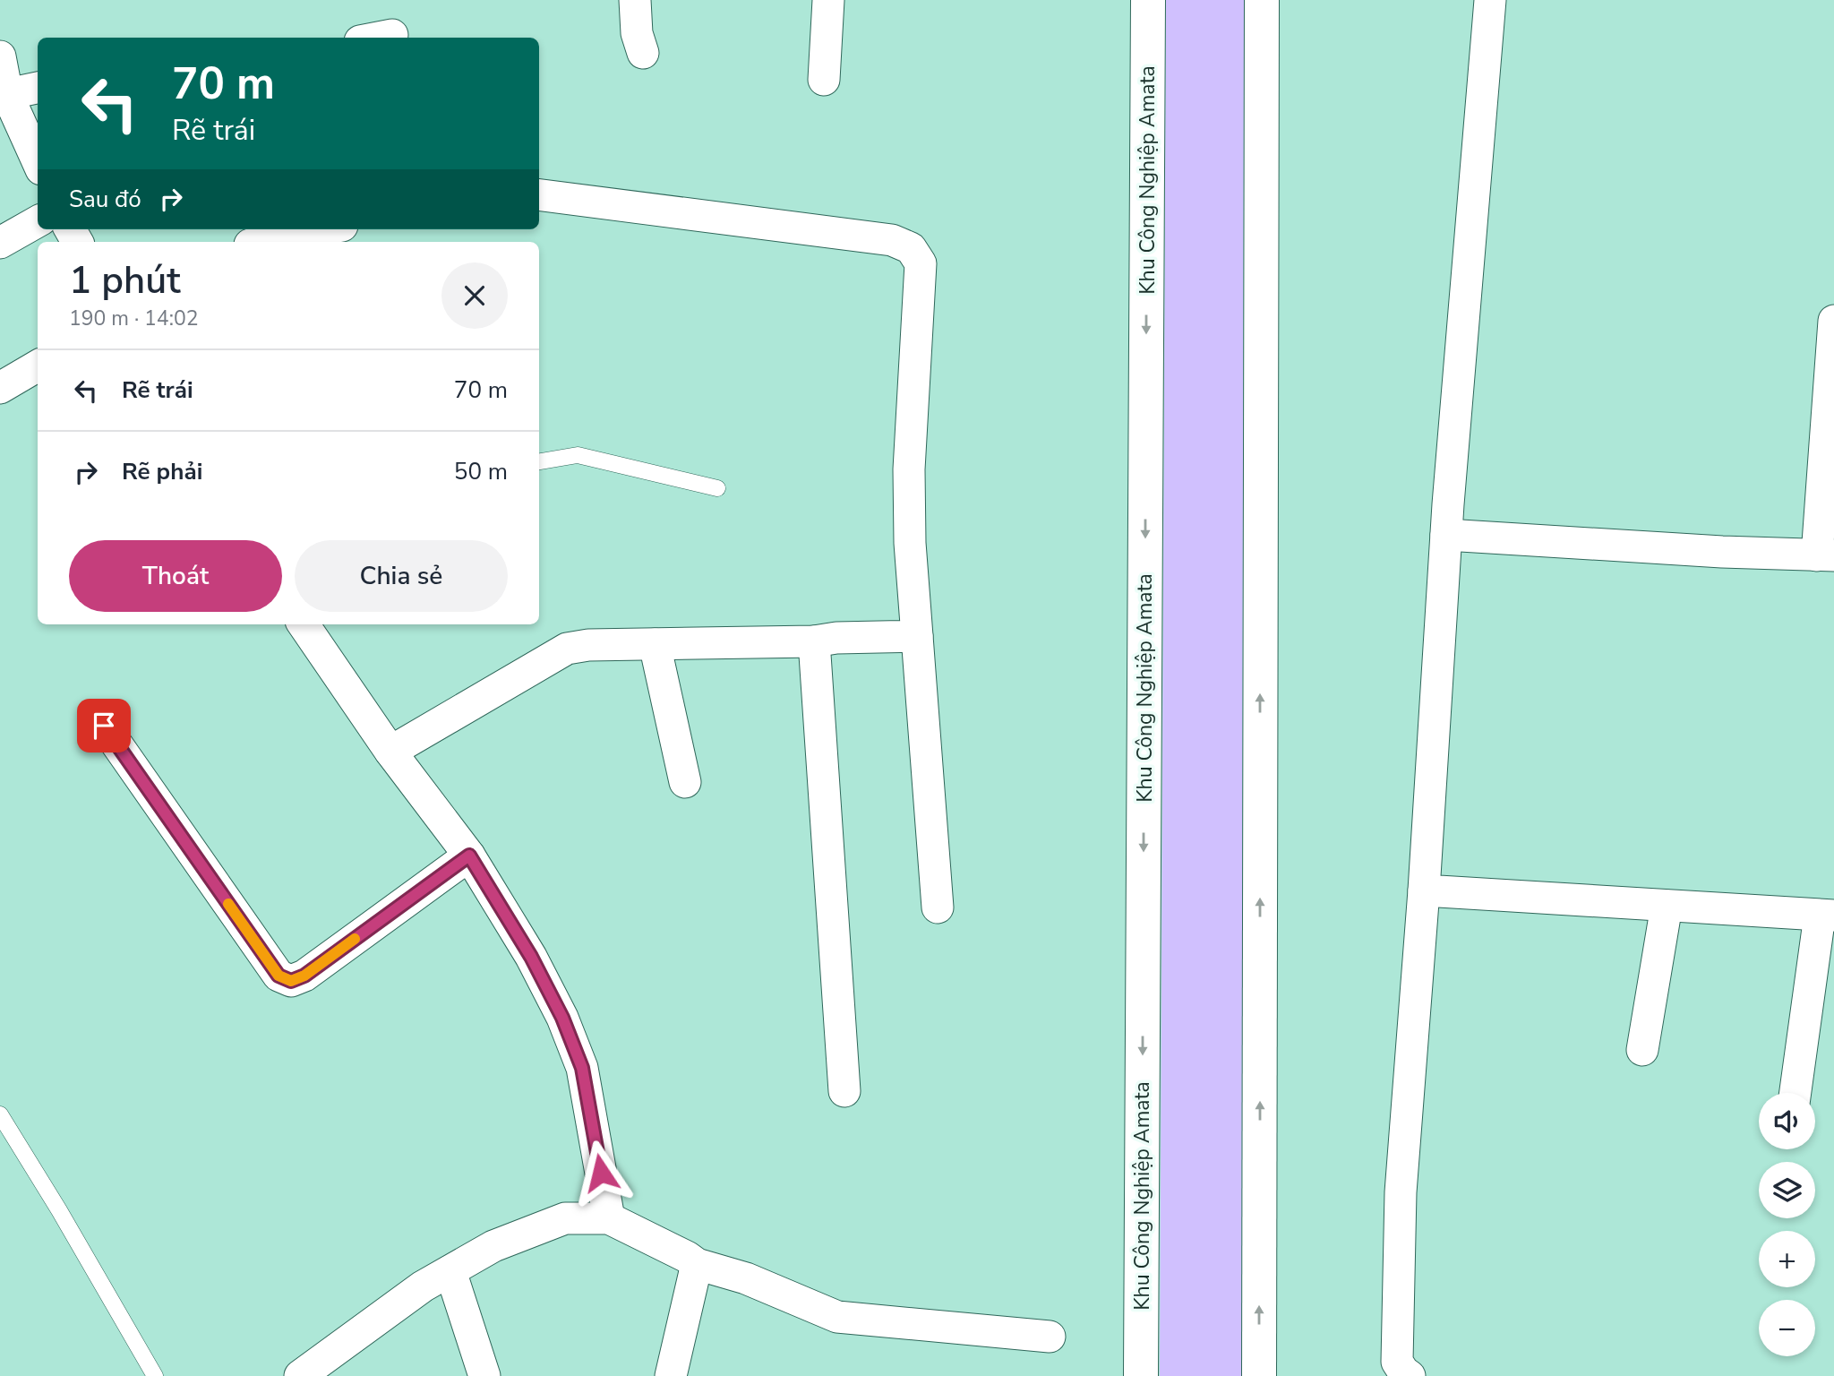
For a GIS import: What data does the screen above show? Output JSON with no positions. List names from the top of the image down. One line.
{"streets":{"street":["Khu Công Nghiệp Amata"]},"page":{"turn":["70 m","Rẽ trái"],"then":"Sau đó","heading":["1 phút","190 m · 14:02"],"list":[{"name":"Rẽ trái","value":"70 m"},{"name":"Rẽ phải","value":"50 m"}],"buttons":["Thoát","Chia sẻ"],"map_buttons":["+","−"]}}
